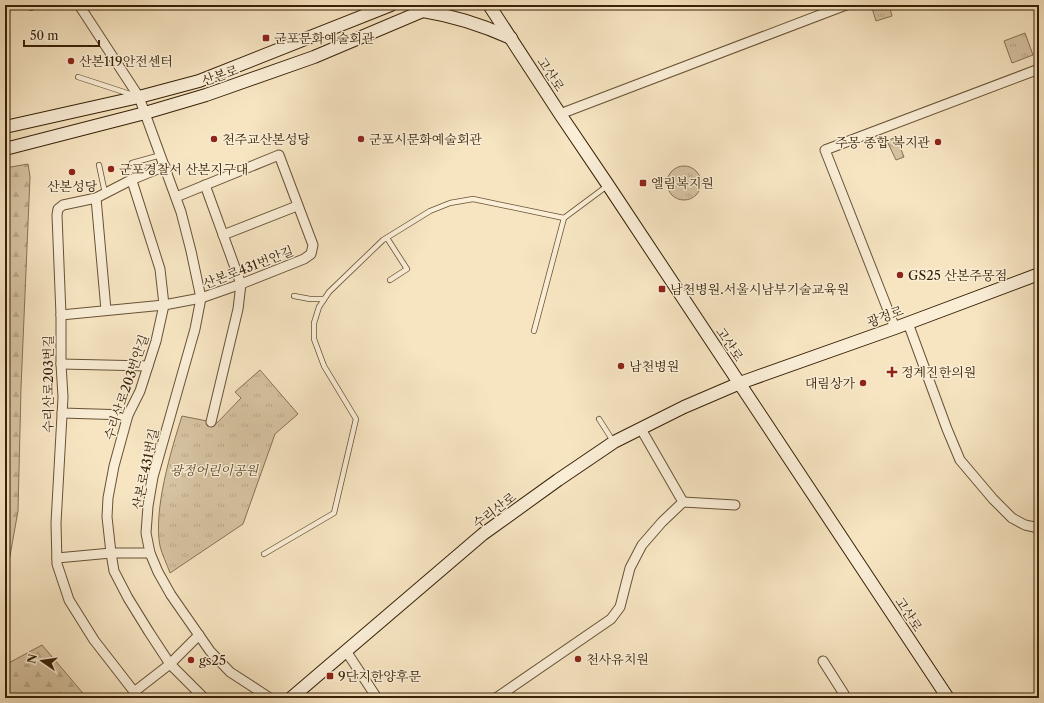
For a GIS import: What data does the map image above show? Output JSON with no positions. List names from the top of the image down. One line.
{"streets":{"street":["고산로","산본로","산본로431번안길","광정로","수리산로203번길","수리산로203번안길","산본로431번길","수리산로"]},"crossings":[["고산로","광정로"],["고산로","수리산로"],["산본로","산본로431번길"],["산본로431번안길","산본로431번길"],["광정로","수리산로"],["수리산로203번길","수리산로203번안길"],["수리산로203번길","산본로431번길"]],"parks":["광정어린이공원"],"places":{"transit":["군포문화예술회관","엘림복지원","남천병원.서울시남부기술교육원","9단지한양후문"],"other":["산본119안전센터","천주교산본성당","군포시문화예술회관","주몽 종합 복지관","군포경찰서 산본지구대","산본성당","GS25 산본주몽점","남천병원","대림상가","천사유치원","gs25"],"health":["정계진한의원"]},"scale_bar":"50 m","north":"left"}
